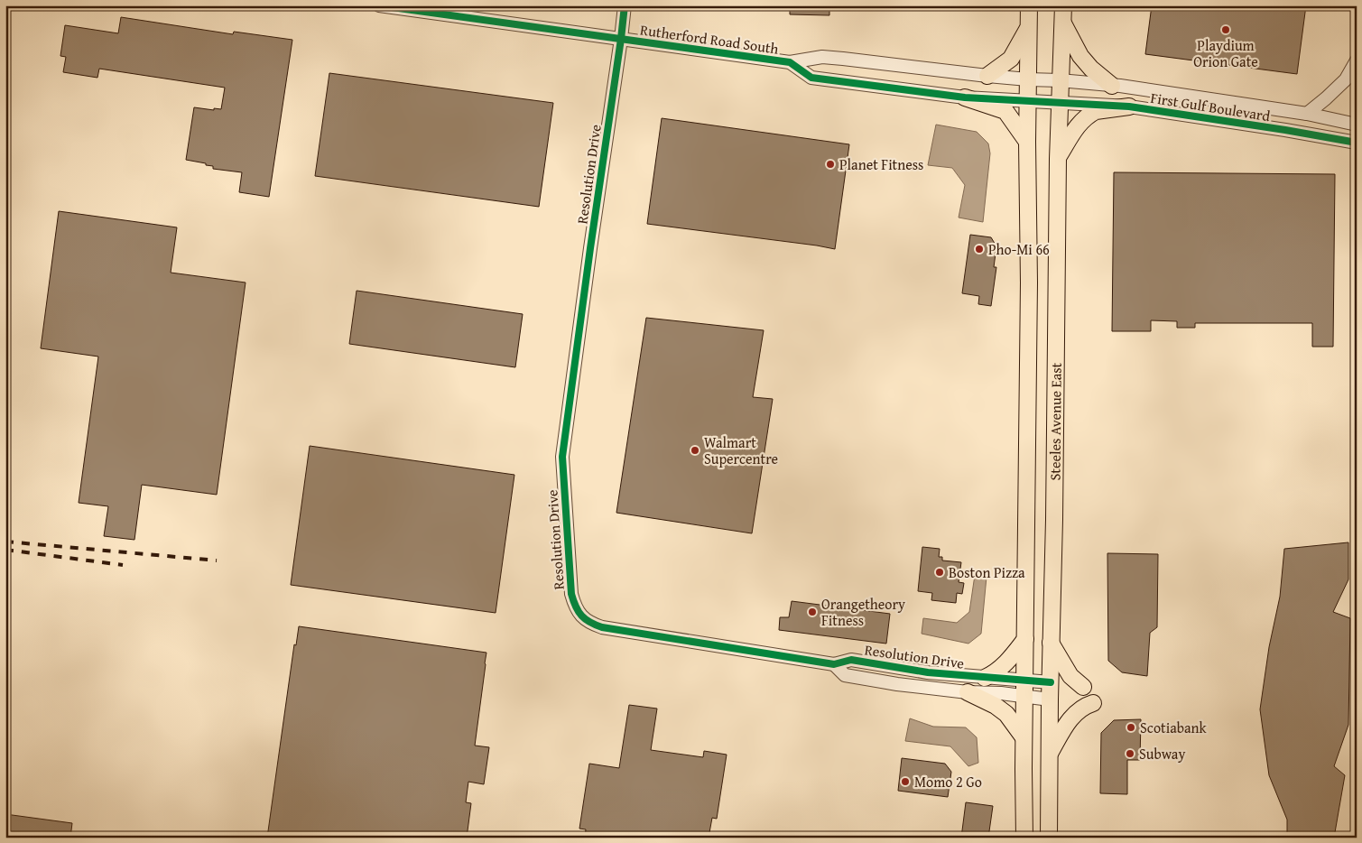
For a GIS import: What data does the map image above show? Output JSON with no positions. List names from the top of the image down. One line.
{"streets":{"main road":["Steeles Avenue East"],"street":["Rutherford Road South","First Gulf Boulevard","Resolution Drive"]},"crossings":[["Rutherford Road South","First Gulf Boulevard"],["Rutherford Road South","Resolution Drive"],["Rutherford Road South","Steeles Avenue East"],["First Gulf Boulevard","Steeles Avenue East"],["Resolution Drive","Steeles Avenue East"]],"places":["Playdium Orion Gate","Planet Fitness","Pho-Mi 66","Walmart Supercentre","Boston Pizza","Orangetheory Fitness","Scotiabank","Subway","Momo 2 Go"]}
